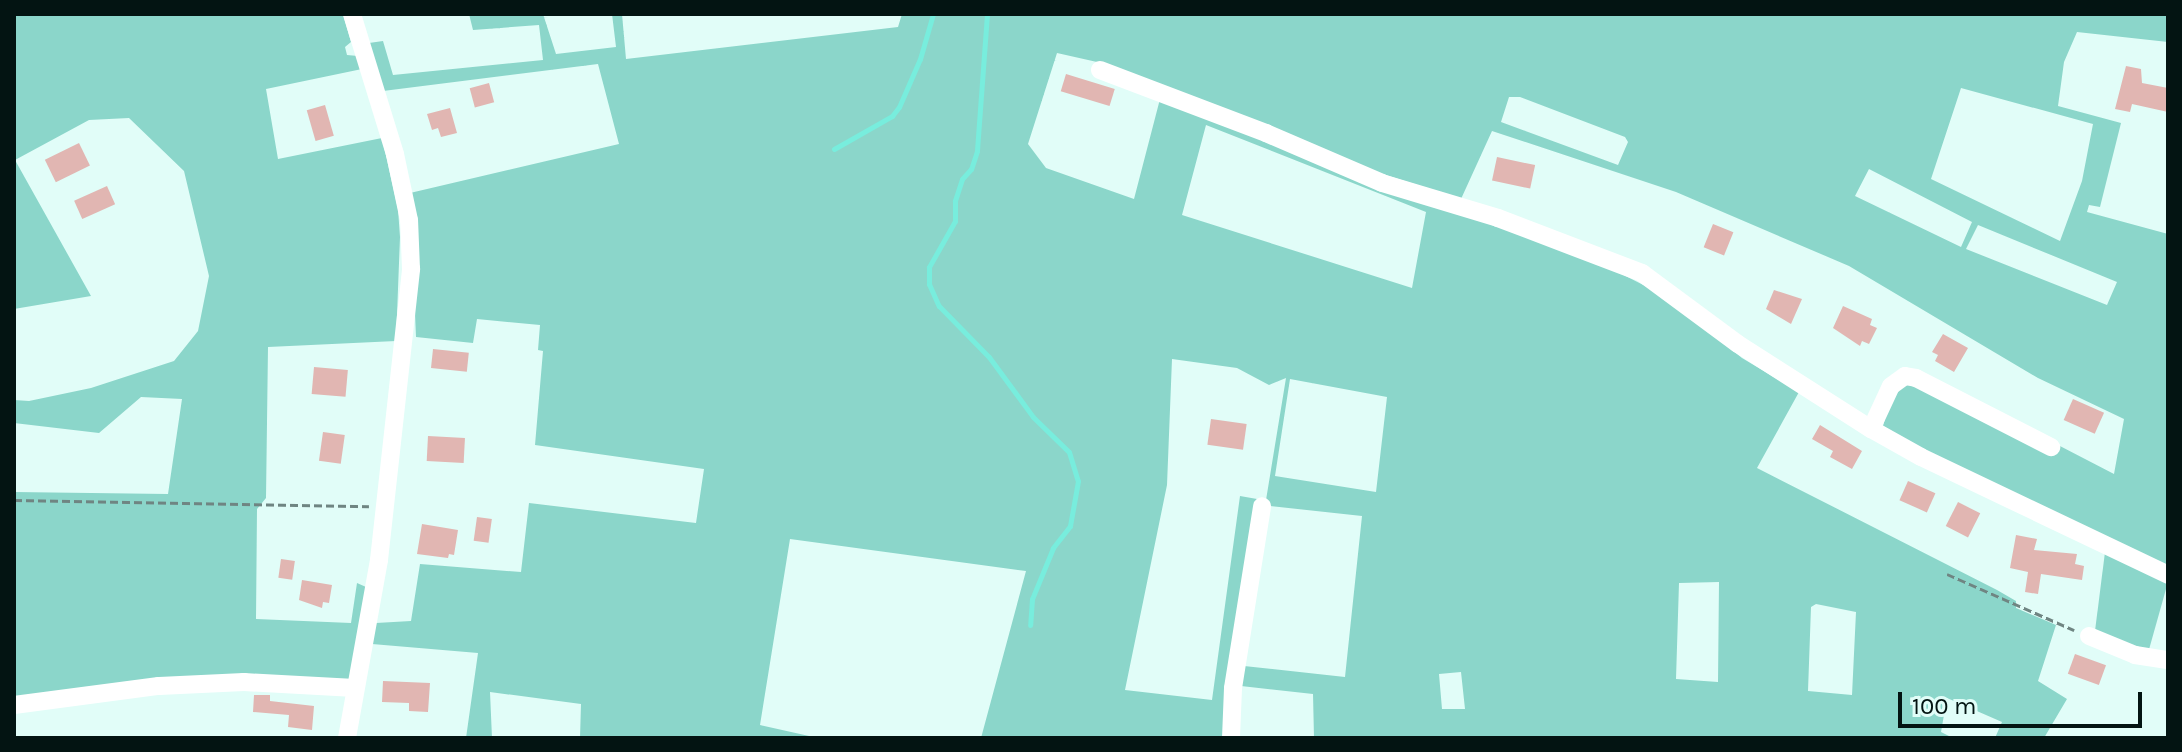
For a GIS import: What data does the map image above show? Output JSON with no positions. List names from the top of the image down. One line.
{"scale_bar":"100 m"}
